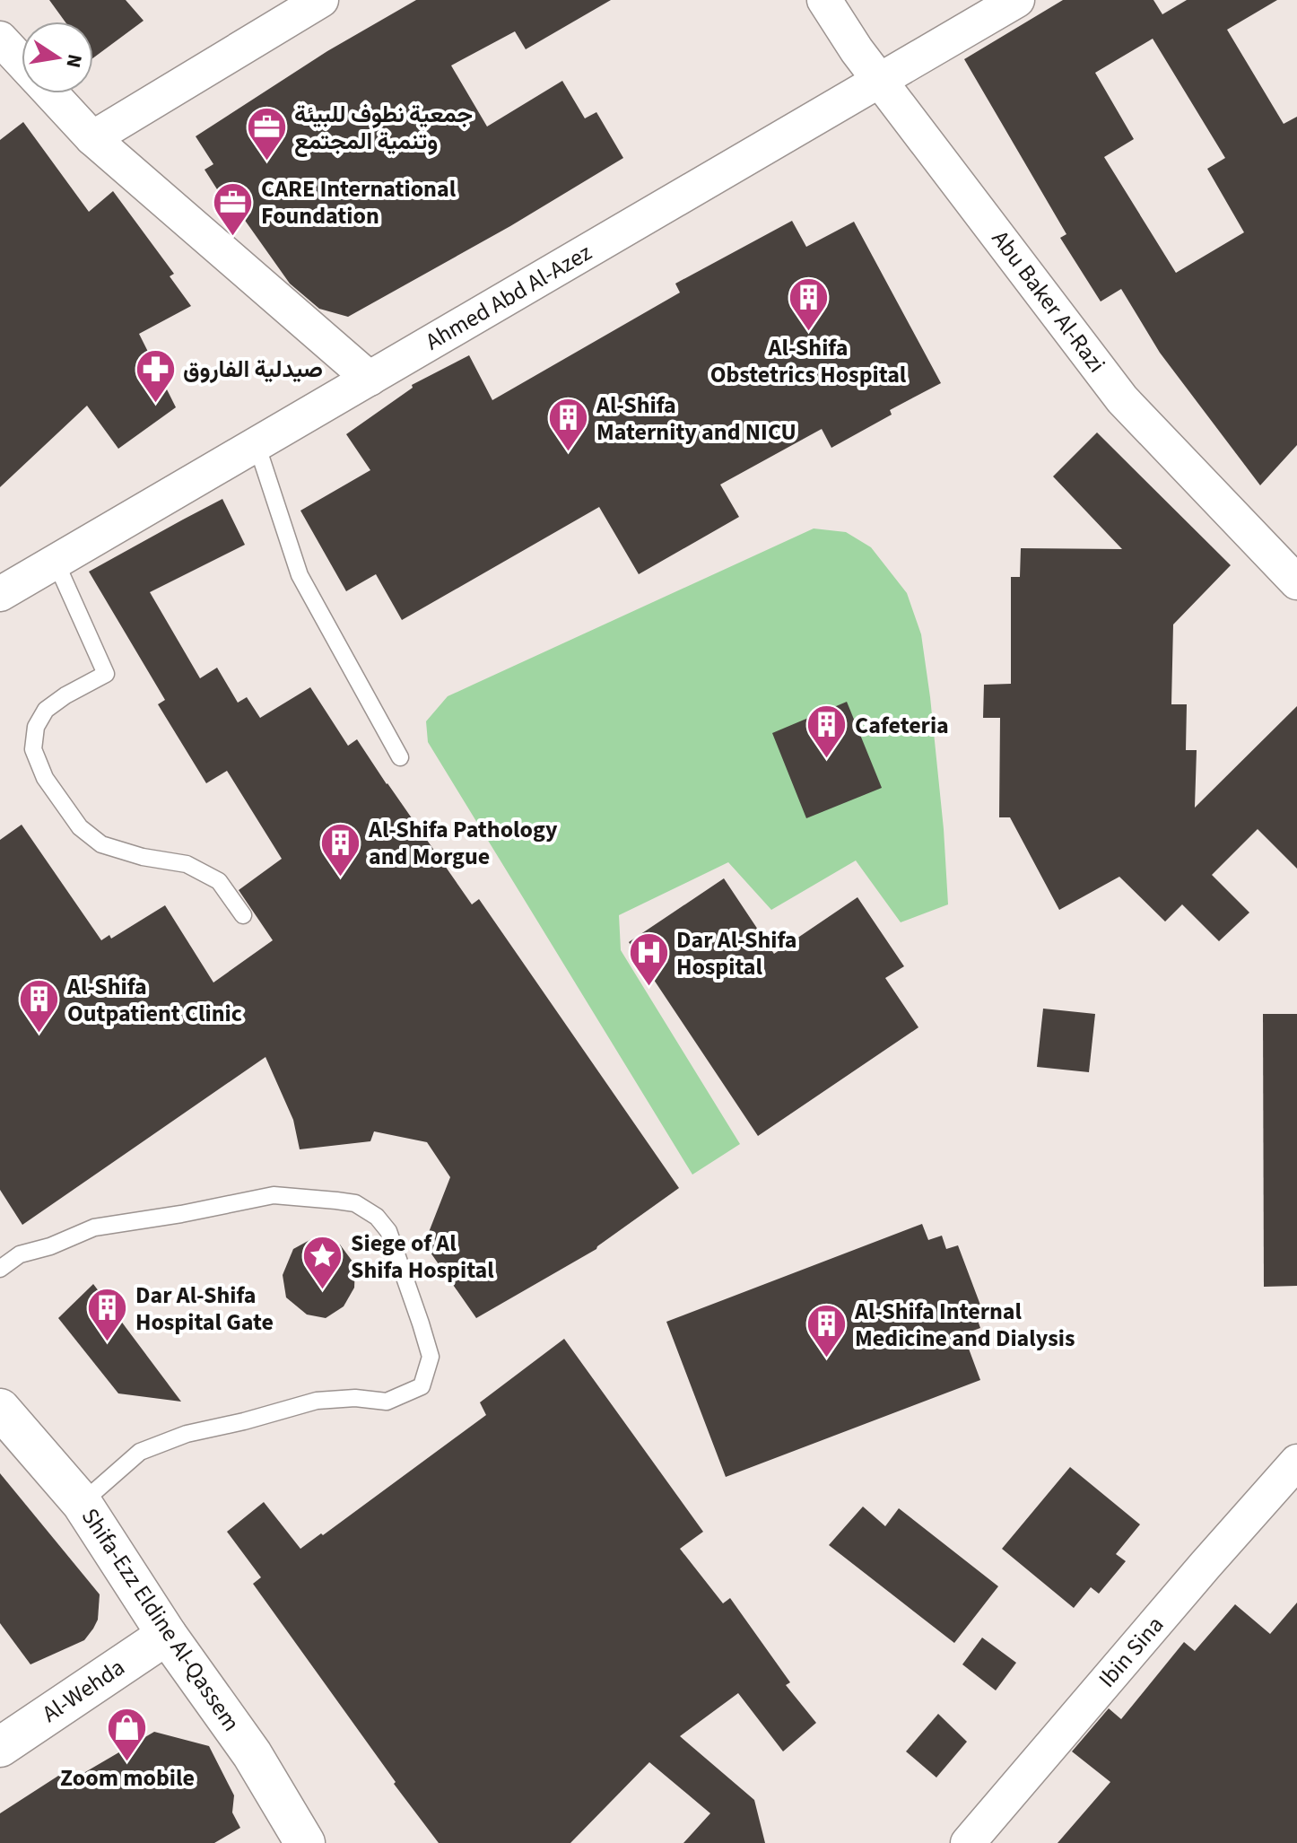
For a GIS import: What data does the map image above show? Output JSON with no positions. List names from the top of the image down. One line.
{"streets":{"main road":["Shifa-Ezz Eldine Al-Qassem","Al-Wehda"],"street":["Ahmed Abd Al-Azez","Abu Baker Al-Razi","Ibin Sina"]},"crossings":[["Ahmed Abd Al-Azez","Abu Baker Al-Razi"],["Shifa-Ezz Eldine Al-Qassem","Al-Wehda"]],"places":{"office":["جمعية نطوف للبيئة وتنمية المجتمع","CARE International Foundation"],"building":["Al-Shifa Obstetrics Hospital","Al-Shifa Maternity and NICU","Cafeteria","Al-Shifa Pathology and Morgue","Al-Shifa Outpatient Clinic","Dar Al-Shifa Hospital Gate","Al-Shifa Internal Medicine and Dialysis"],"pharmacy":["صيدلية الفاروق"],"hospital":["Dar Al-Shifa Hospital"],"place":["Siege of Al Shifa Hospital"],"shop":["Zoom mobile"]},"north":"right"}
